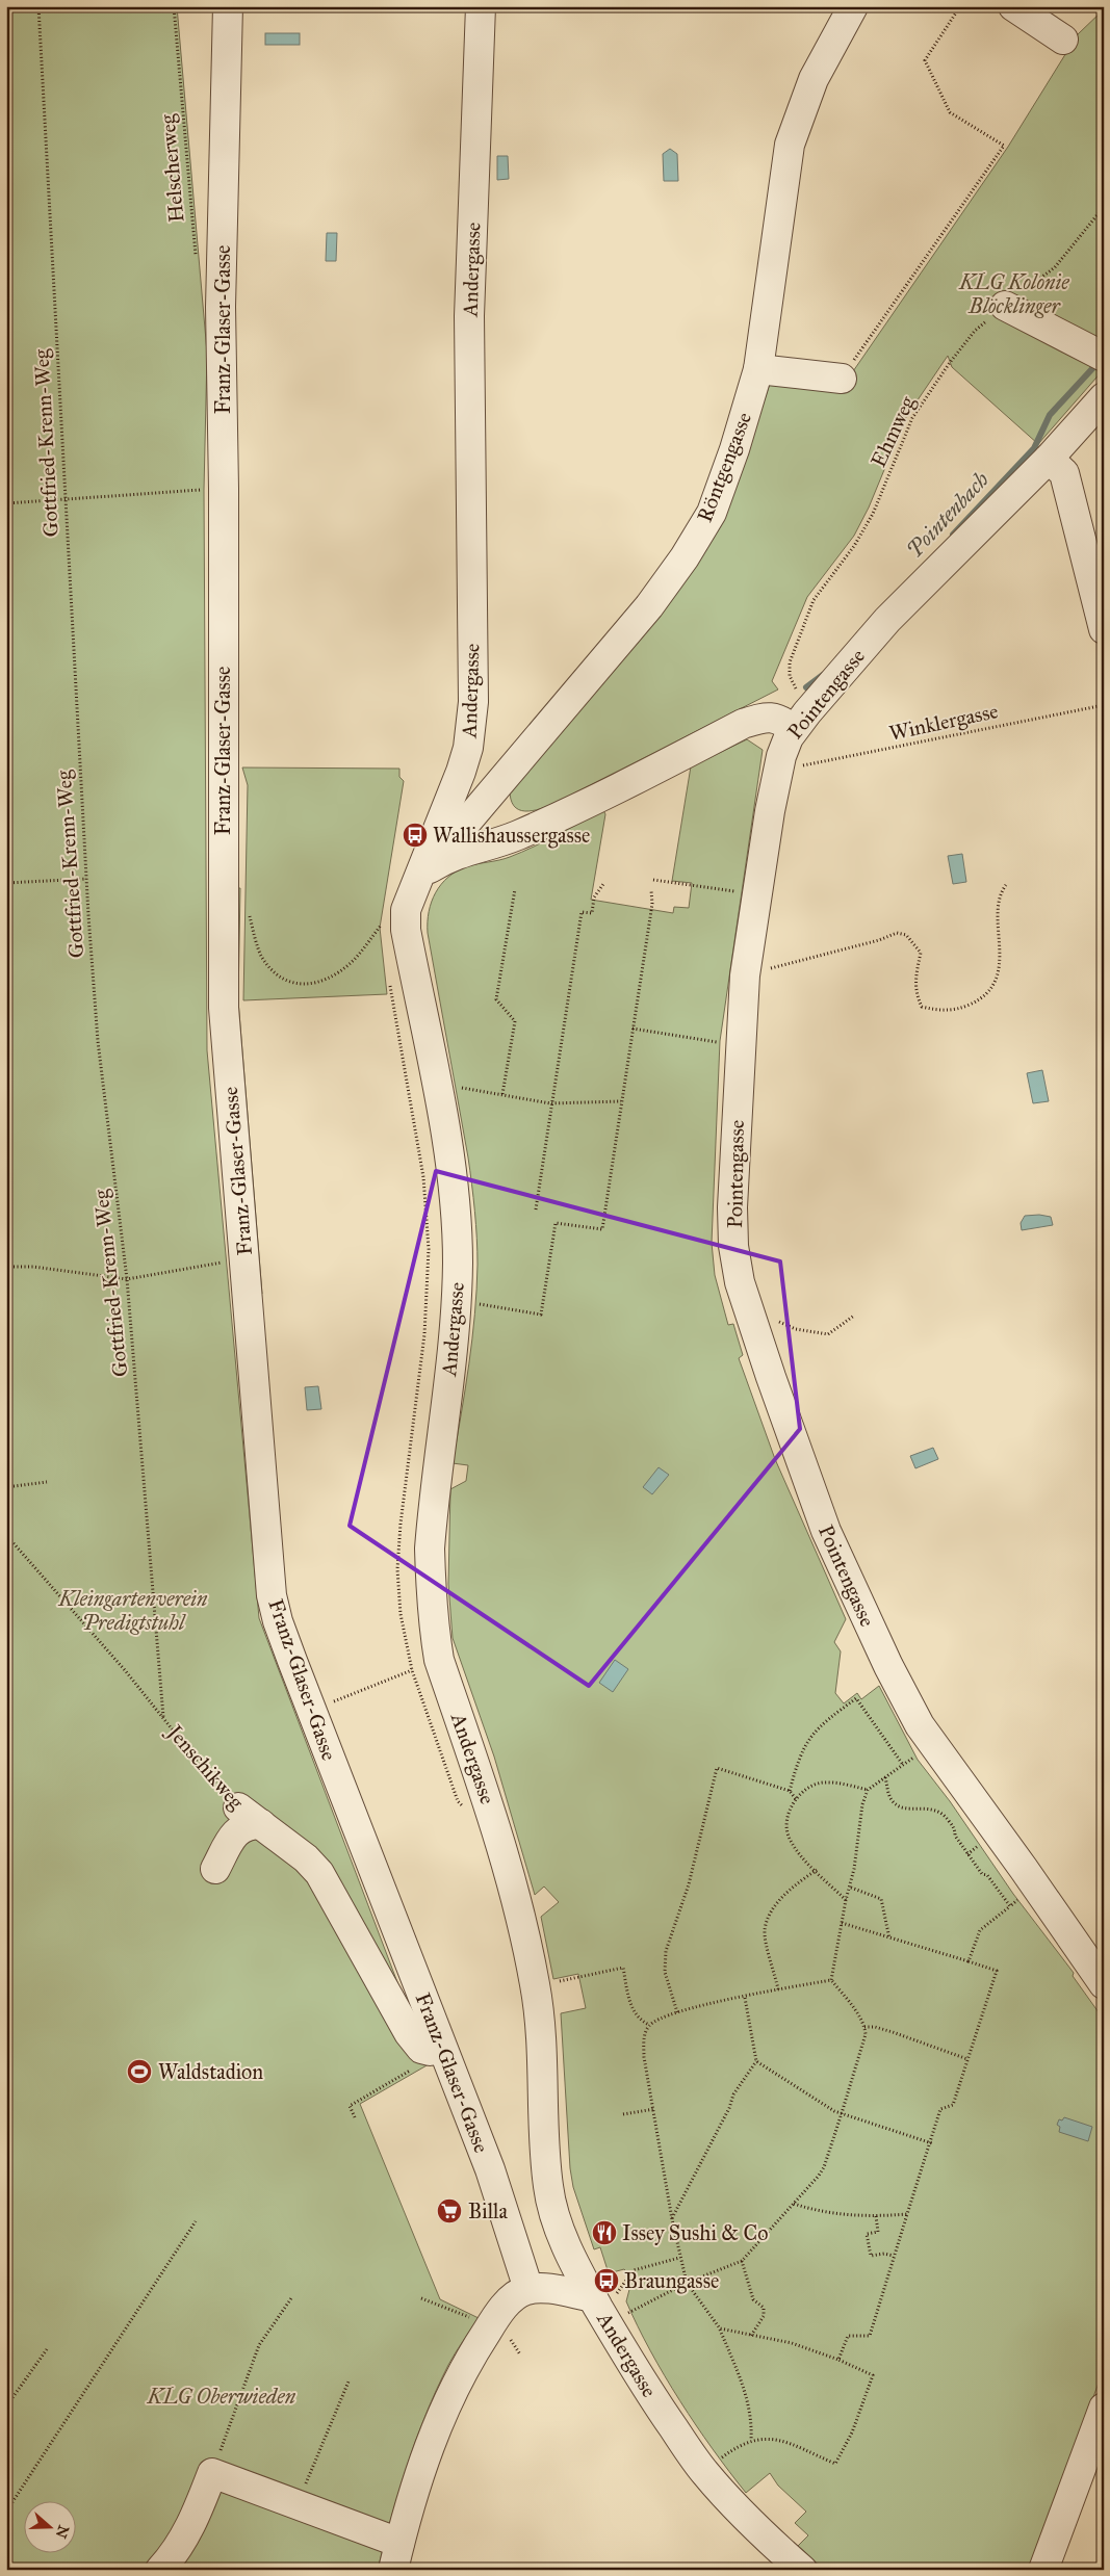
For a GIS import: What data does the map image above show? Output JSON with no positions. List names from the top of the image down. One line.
{"streets":{"street":["Andergasse","Franz-Glaser-Gasse","Röntgengasse","Pointengasse","Jenschikweg"],"path":["Helscherweg","Ehmweg","Gottfried-Krenn-Weg","Winklergasse"]},"crossings":[["Andergasse","Röntgengasse"],["Ehmweg","Pointengasse"],["Gottfried-Krenn-Weg","Jenschikweg"]],"water":["Pointenbach"],"parks":["KLG Kolonie Blöcklinger","Kleingartenverein Predigtstuhl","KLG Oberwieden"],"places":{"bus stop":["Wallishaussergasse","Braungasse"],"sports":["Waldstadion"],"supermarket":["Billa"],"restaurant":["Issey Sushi & Co"]},"north":"right"}
